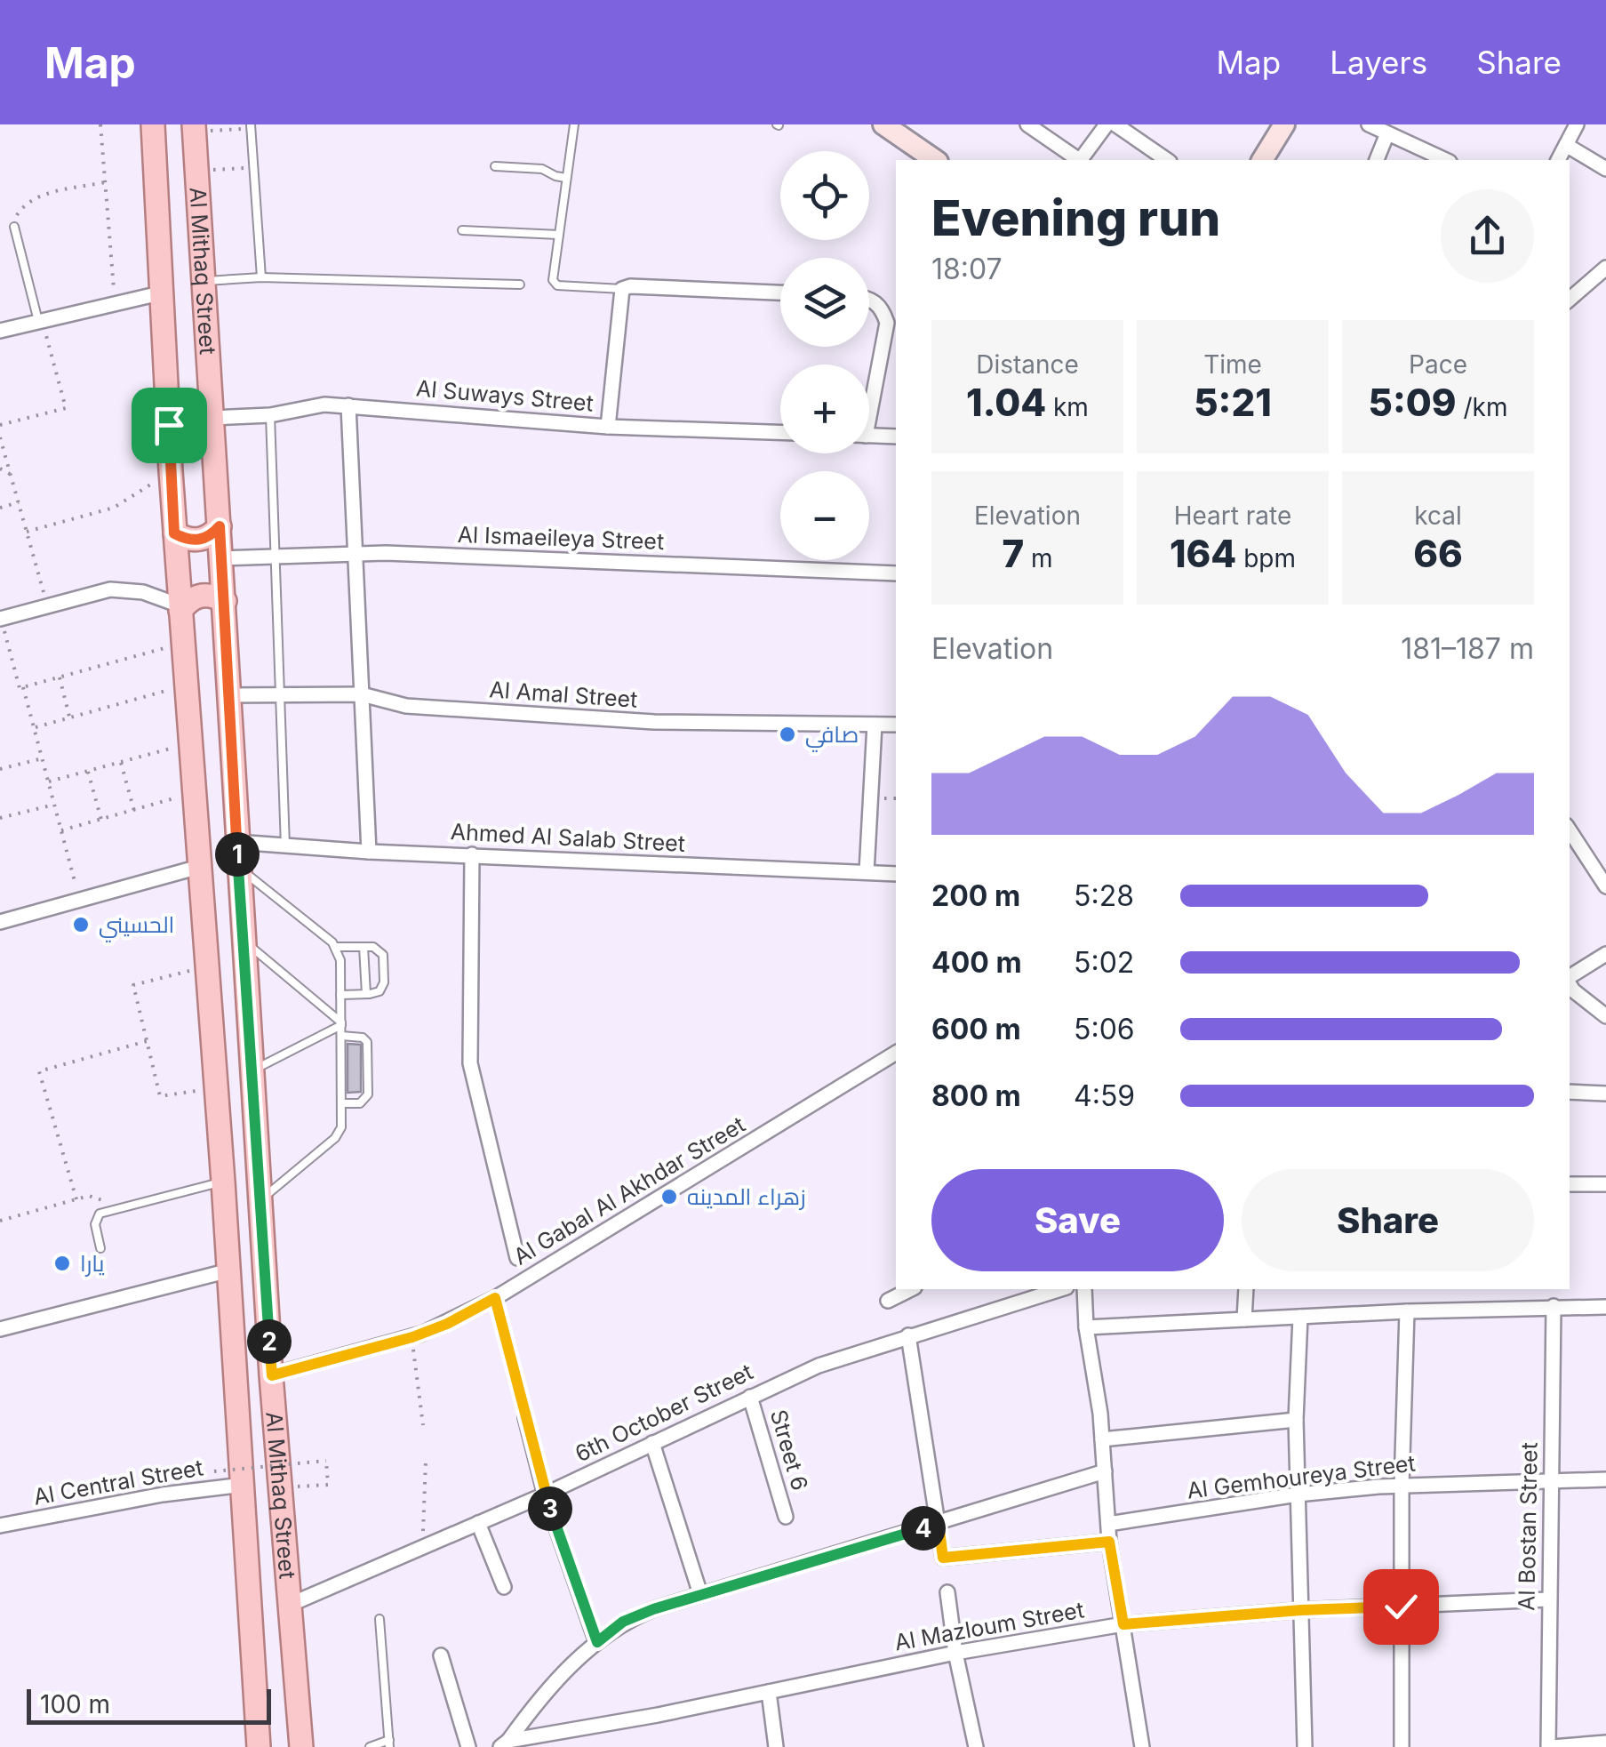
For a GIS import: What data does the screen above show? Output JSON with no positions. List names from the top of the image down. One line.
{"streets":{"main road":["Al Mithaq Street"],"street":["Al Suways Street","Al Ismaeileya Street","Al Amal Street","Ahmed Al Salab Street","Al Gabal Al Akhdar Street","6th October Street","Street 6","Al Gemhoureya Street","Al Central Street","Al Bostan Street","Al Mazloum Street"]},"crossings":[["Al Mithaq Street","Al Suways Street"],["Al Mithaq Street","Al Ismaeileya Street"],["Al Mithaq Street","Al Amal Street"],["Al Mithaq Street","Ahmed Al Salab Street"],["Al Mithaq Street","Al Gabal Al Akhdar Street"],["Al Mithaq Street","6th October Street"],["Al Mithaq Street","Al Central Street"],["6th October Street","Street 6"],["Al Gemhoureya Street","Al Bostan Street"],["Al Bostan Street","Al Mazloum Street"]],"places":["صافي","الحسيني","زهراء المدينه","يارا"],"scale_bar":"100 m","page":{"header":"Map","nav":["Map","Layers","Share"],"map_buttons":["+","−"],"heading":["Evening run","18:07"],"stats":[["Distance","1.04 km"],["Time","5:21"],["Pace","5:09 /km"],["Elevation","7 m"],["Heart rate","164 bpm"],["kcal","66"]],"chart":["Elevation","181–187 m"],"pins":["1","2","3","4"],"list":[{"name":"200 m","note":"5:28"},{"name":"400 m","note":"5:02"},{"name":"600 m","note":"5:06"},{"name":"800 m","note":"4:59"}],"buttons":["Save","Share"],"scale":"100 m"}}
